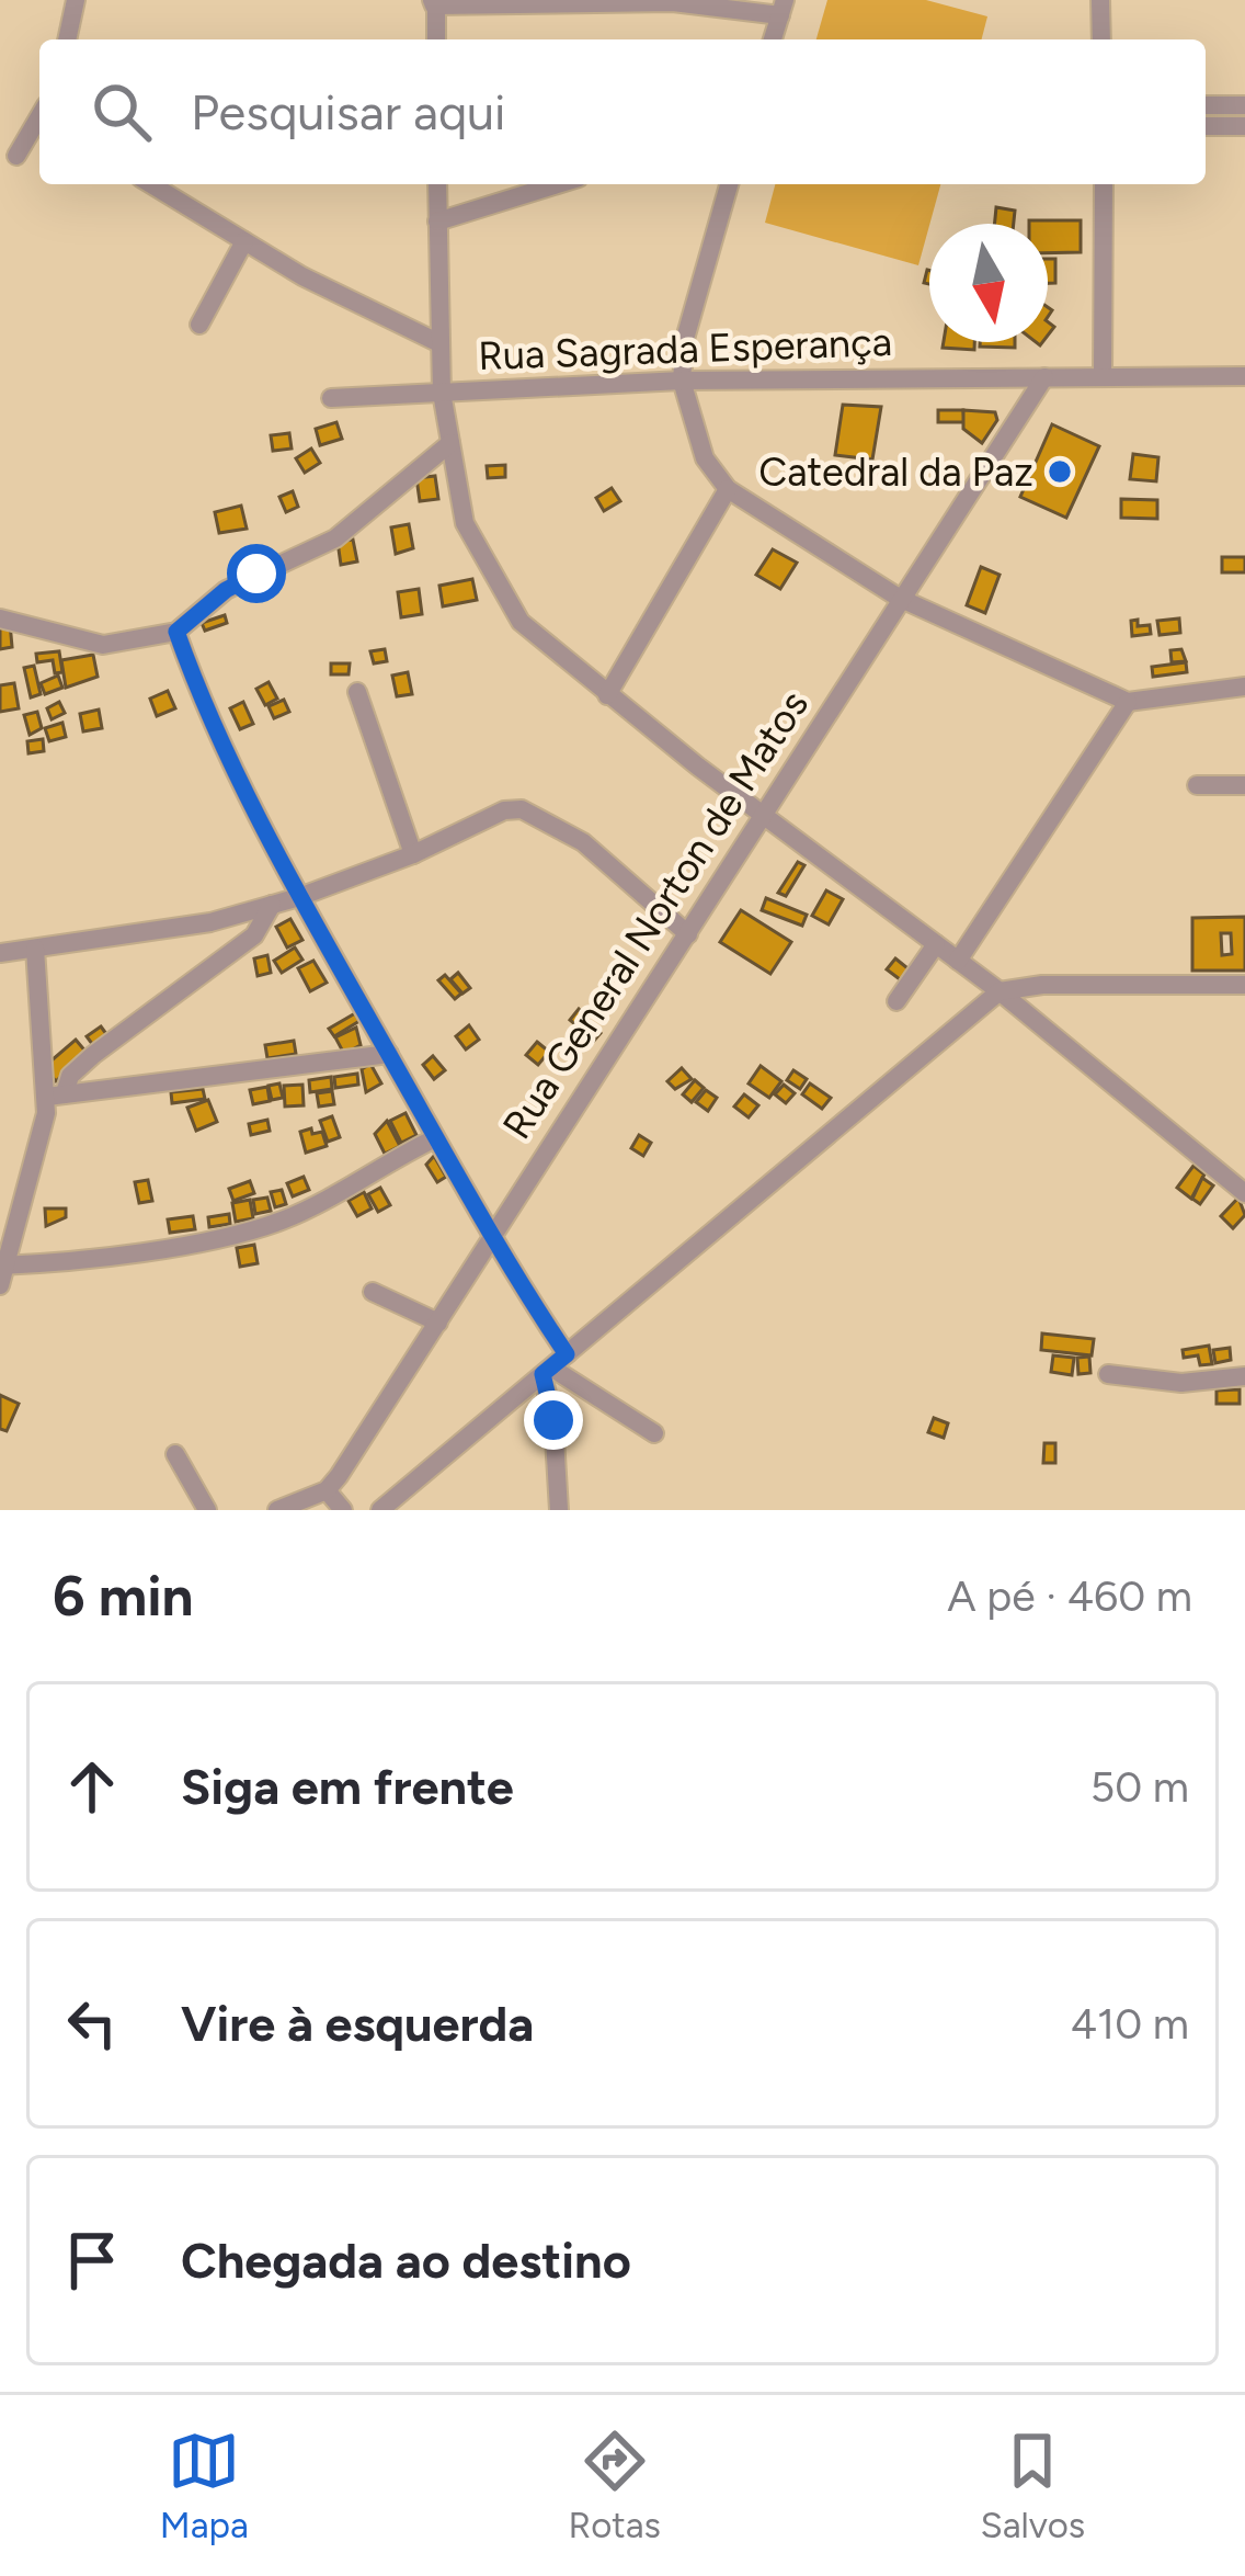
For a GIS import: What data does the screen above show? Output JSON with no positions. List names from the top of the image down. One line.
{"streets":{"street":["Rua Sagrada Esperança","Rua General Norton de Matos"]},"crossings":[["Rua Sagrada Esperança","Rua General Norton de Matos"]],"places":["Catedral da Paz"],"north":"bottom","page":{"search":"Pesquisar aqui","heading":["6 min","A pé · 460 m"],"list":[["Siga em frente","50 m"],["Vire à esquerda","410 m"],"Chegada ao destino"],"nav":["Mapa","Rotas","Salvos"]}}
